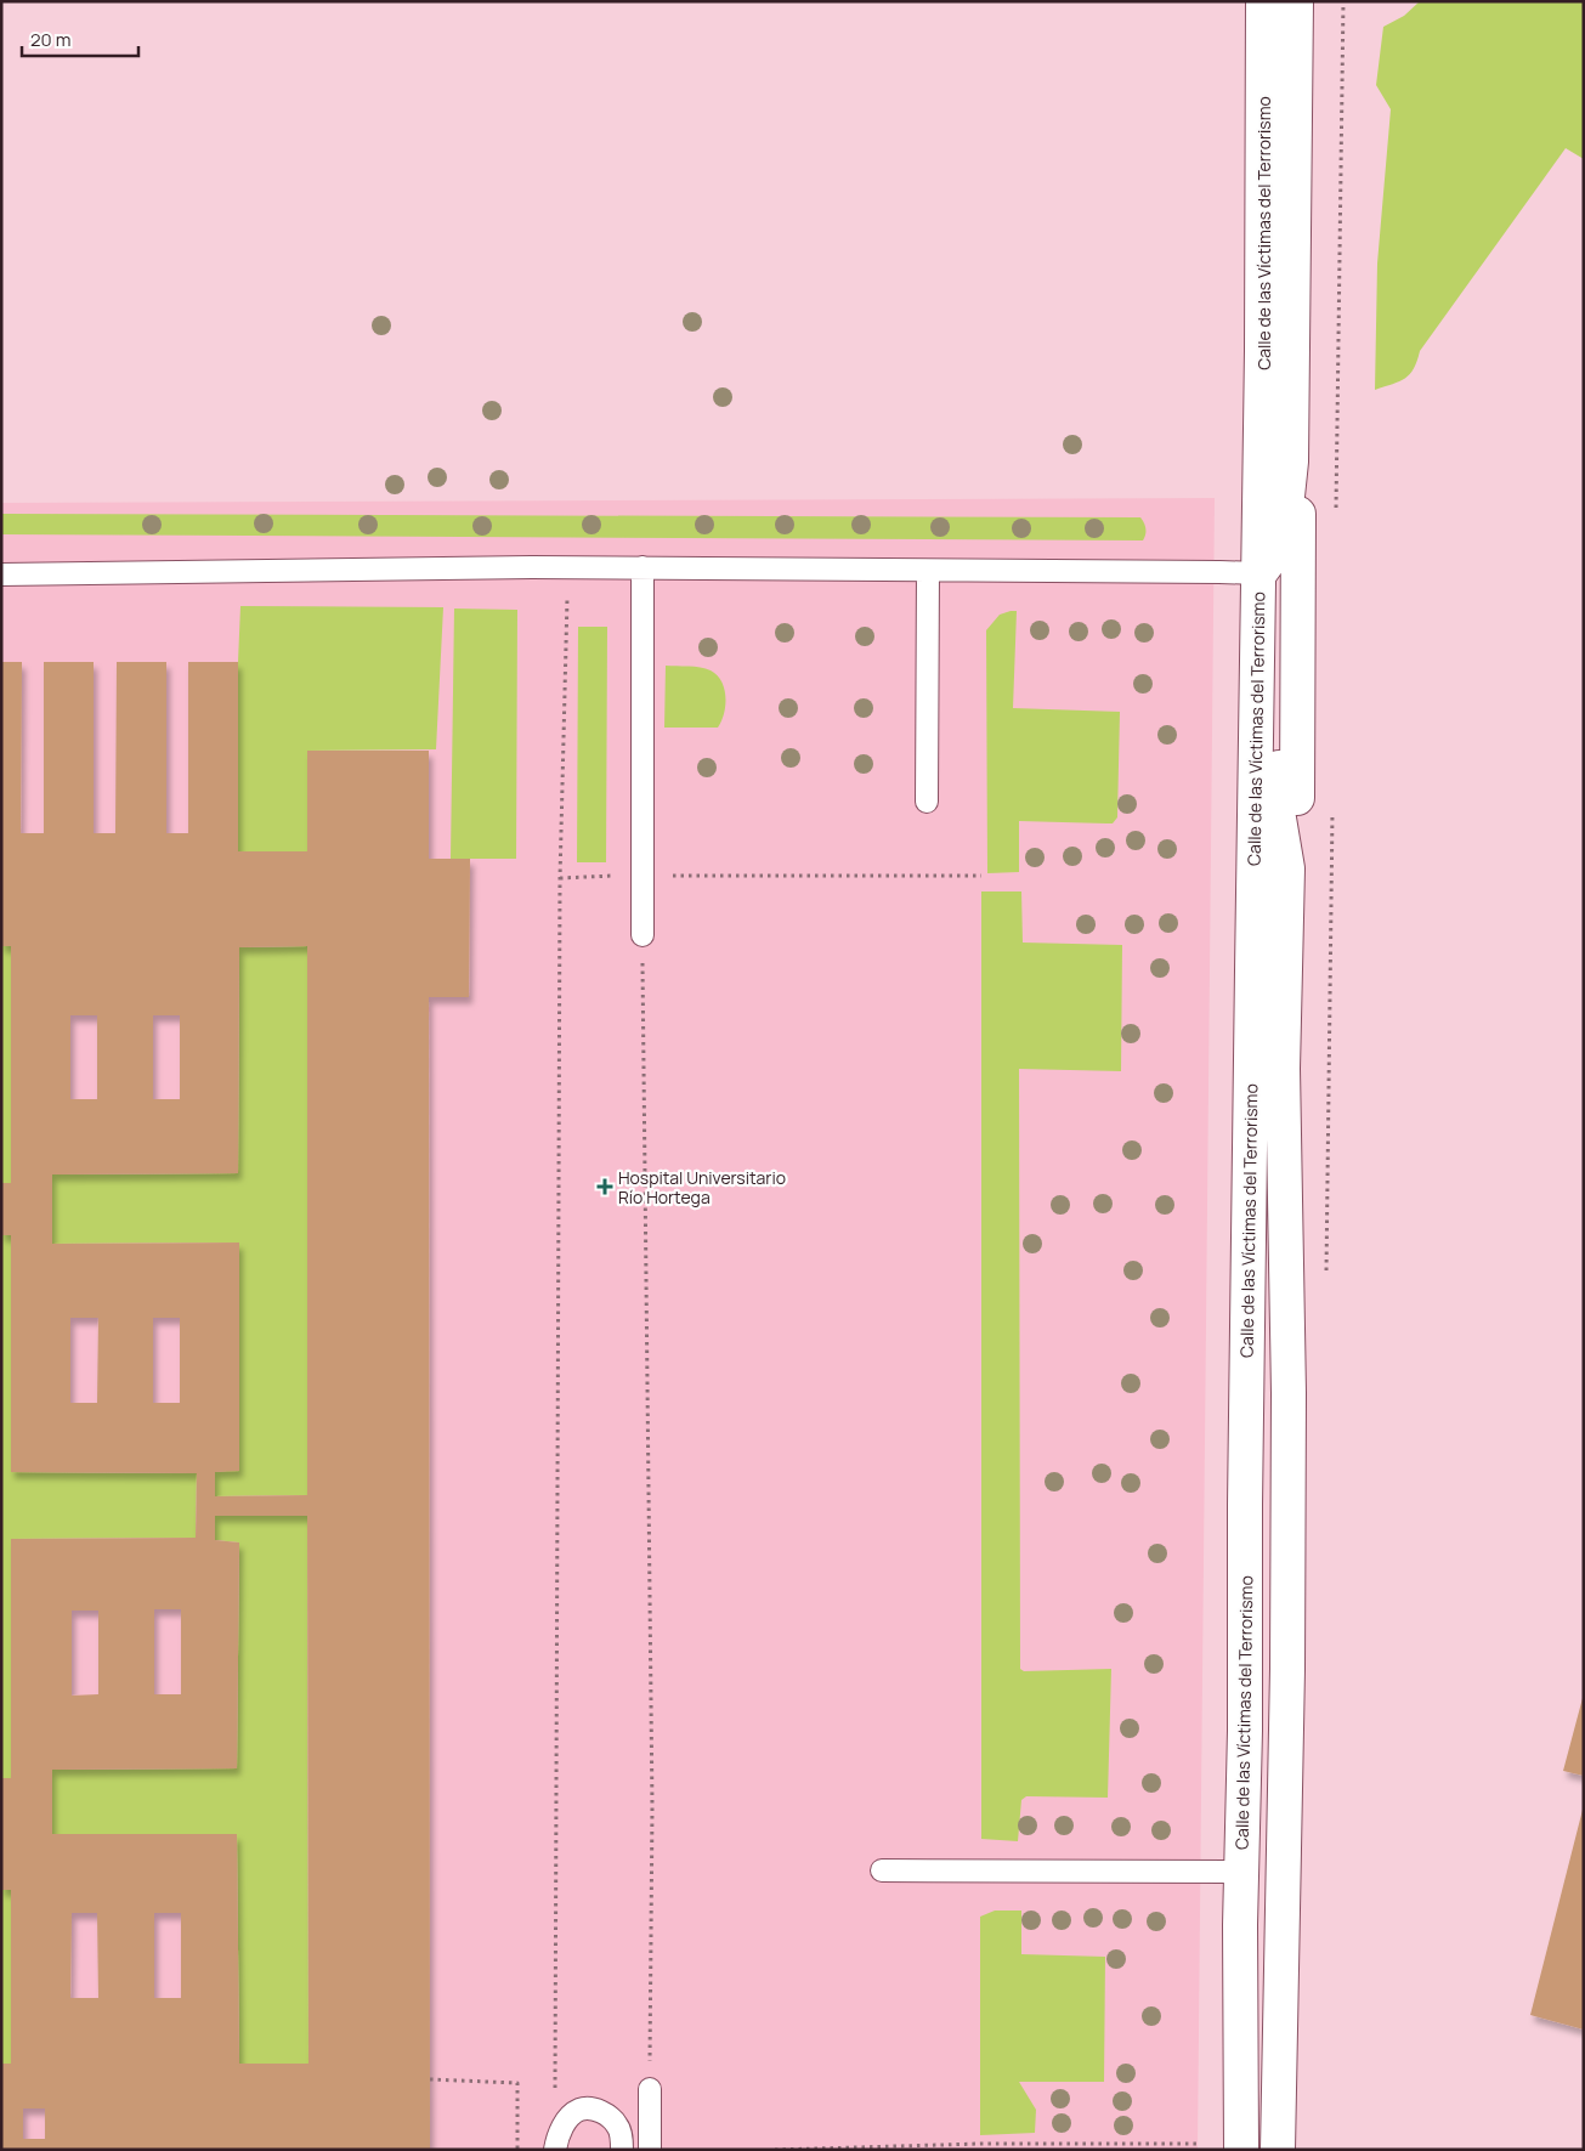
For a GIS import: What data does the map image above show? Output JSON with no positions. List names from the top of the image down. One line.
{"streets":{"street":["Calle de las Víctimas del Terrorismo"]},"places":{"health":["Hospital Universitario Río Hortega"]},"scale_bar":"20 m"}
